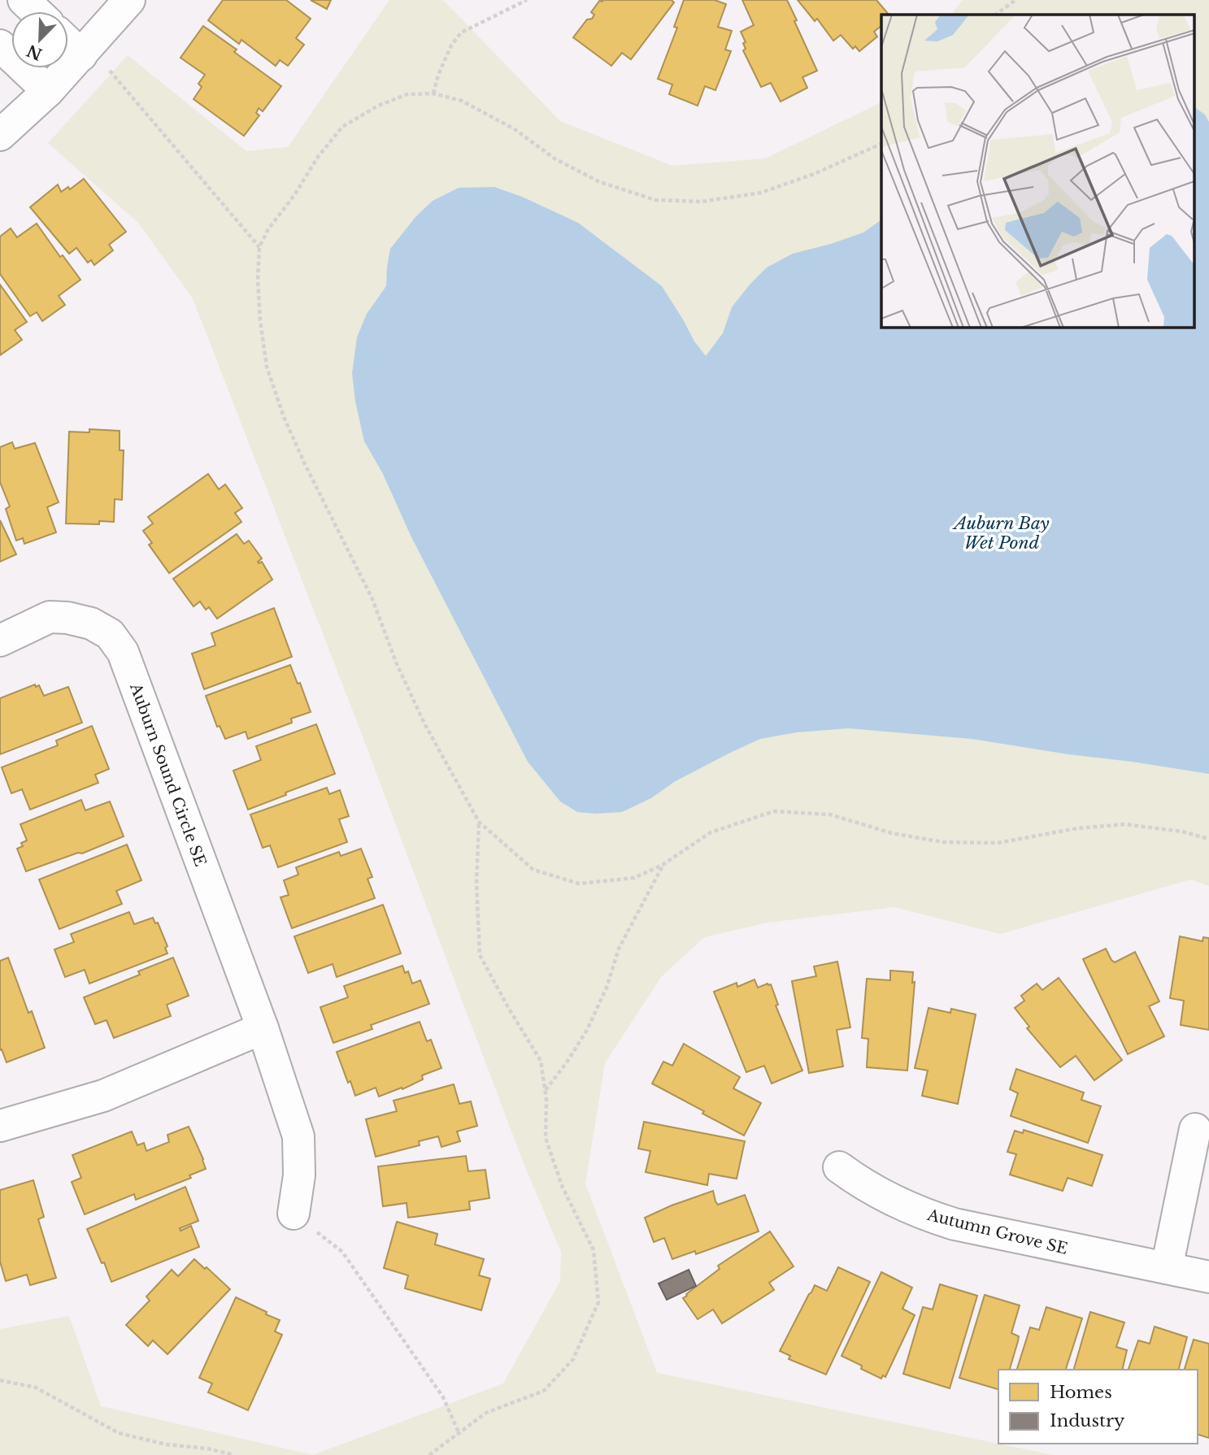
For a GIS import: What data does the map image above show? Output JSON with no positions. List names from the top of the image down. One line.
{"streets":{"street":["Auburn Sound Circle SE","Autumn Grove SE"]},"water":["Auburn Bay Wet Pond"],"legend":["Homes","Industry"],"north":"bottom left"}
